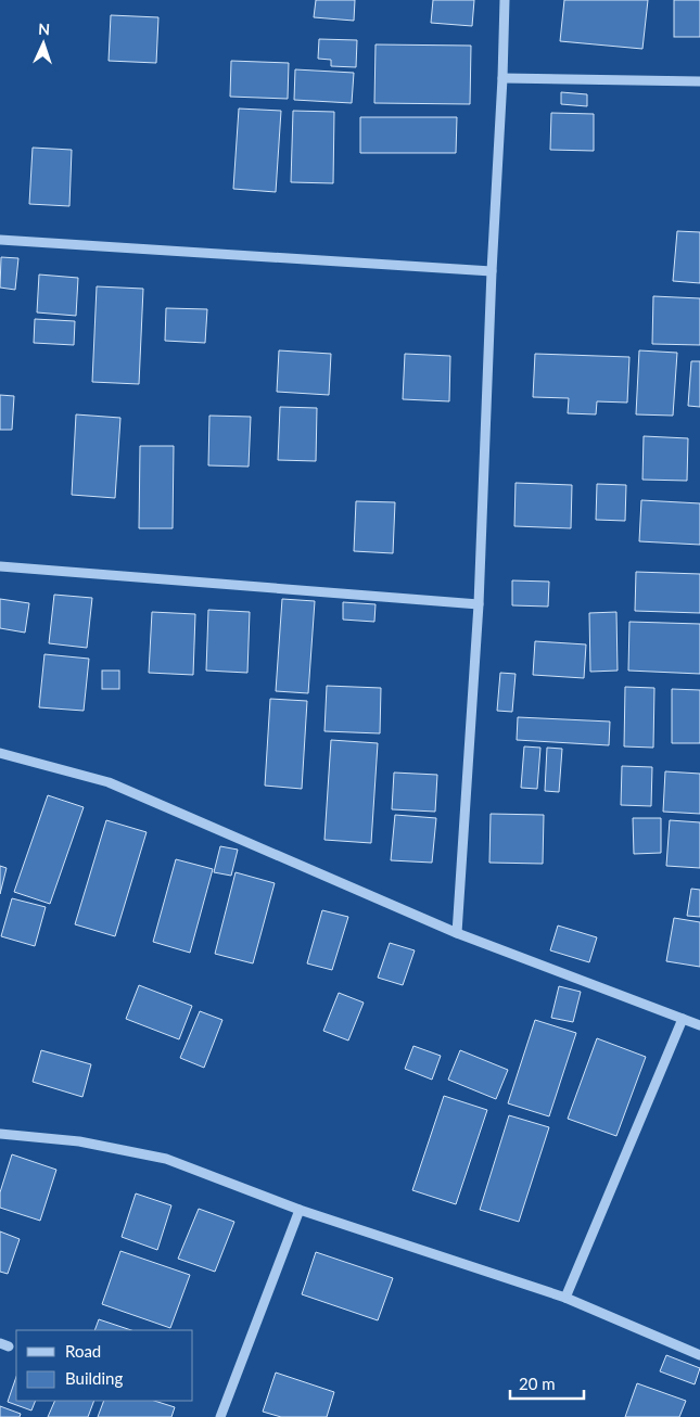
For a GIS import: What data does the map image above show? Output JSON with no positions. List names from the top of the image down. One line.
{"legend":["Road","Building"],"scale_bar":"20 m","north":"top"}
